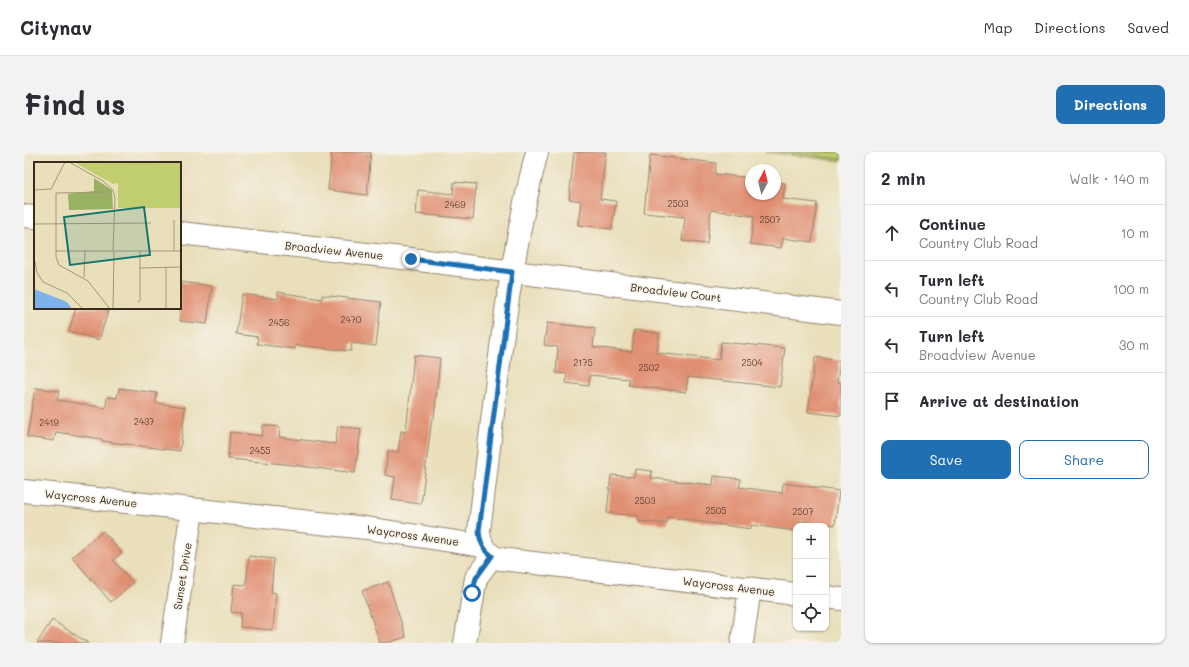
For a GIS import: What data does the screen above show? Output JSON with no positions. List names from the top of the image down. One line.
{"streets":{"street":["Broadview Avenue","Broadview Court","Waycross Avenue","Sunset Drive"]},"crossings":[["Broadview Avenue","Broadview Court"],["Waycross Avenue","Sunset Drive"]],"house_numbers":["2503","2469","2507","2470","2456","2175","2504","2502","2437","2419","2455","2503","2505","2507"],"north":"top","page":{"header":"Citynav","nav":["Map","Directions","Saved"],"buttons":["Directions",["Save","Share"]],"title":"Find us","heading":["2 min","Walk · 140 m"],"list":[["Continue","Country Club Road","10 m"],["Turn left","Country Club Road","100 m"],["Turn left","Broadview Avenue","30 m"],"Arrive at destination"],"map_buttons":["+","−"]}}
